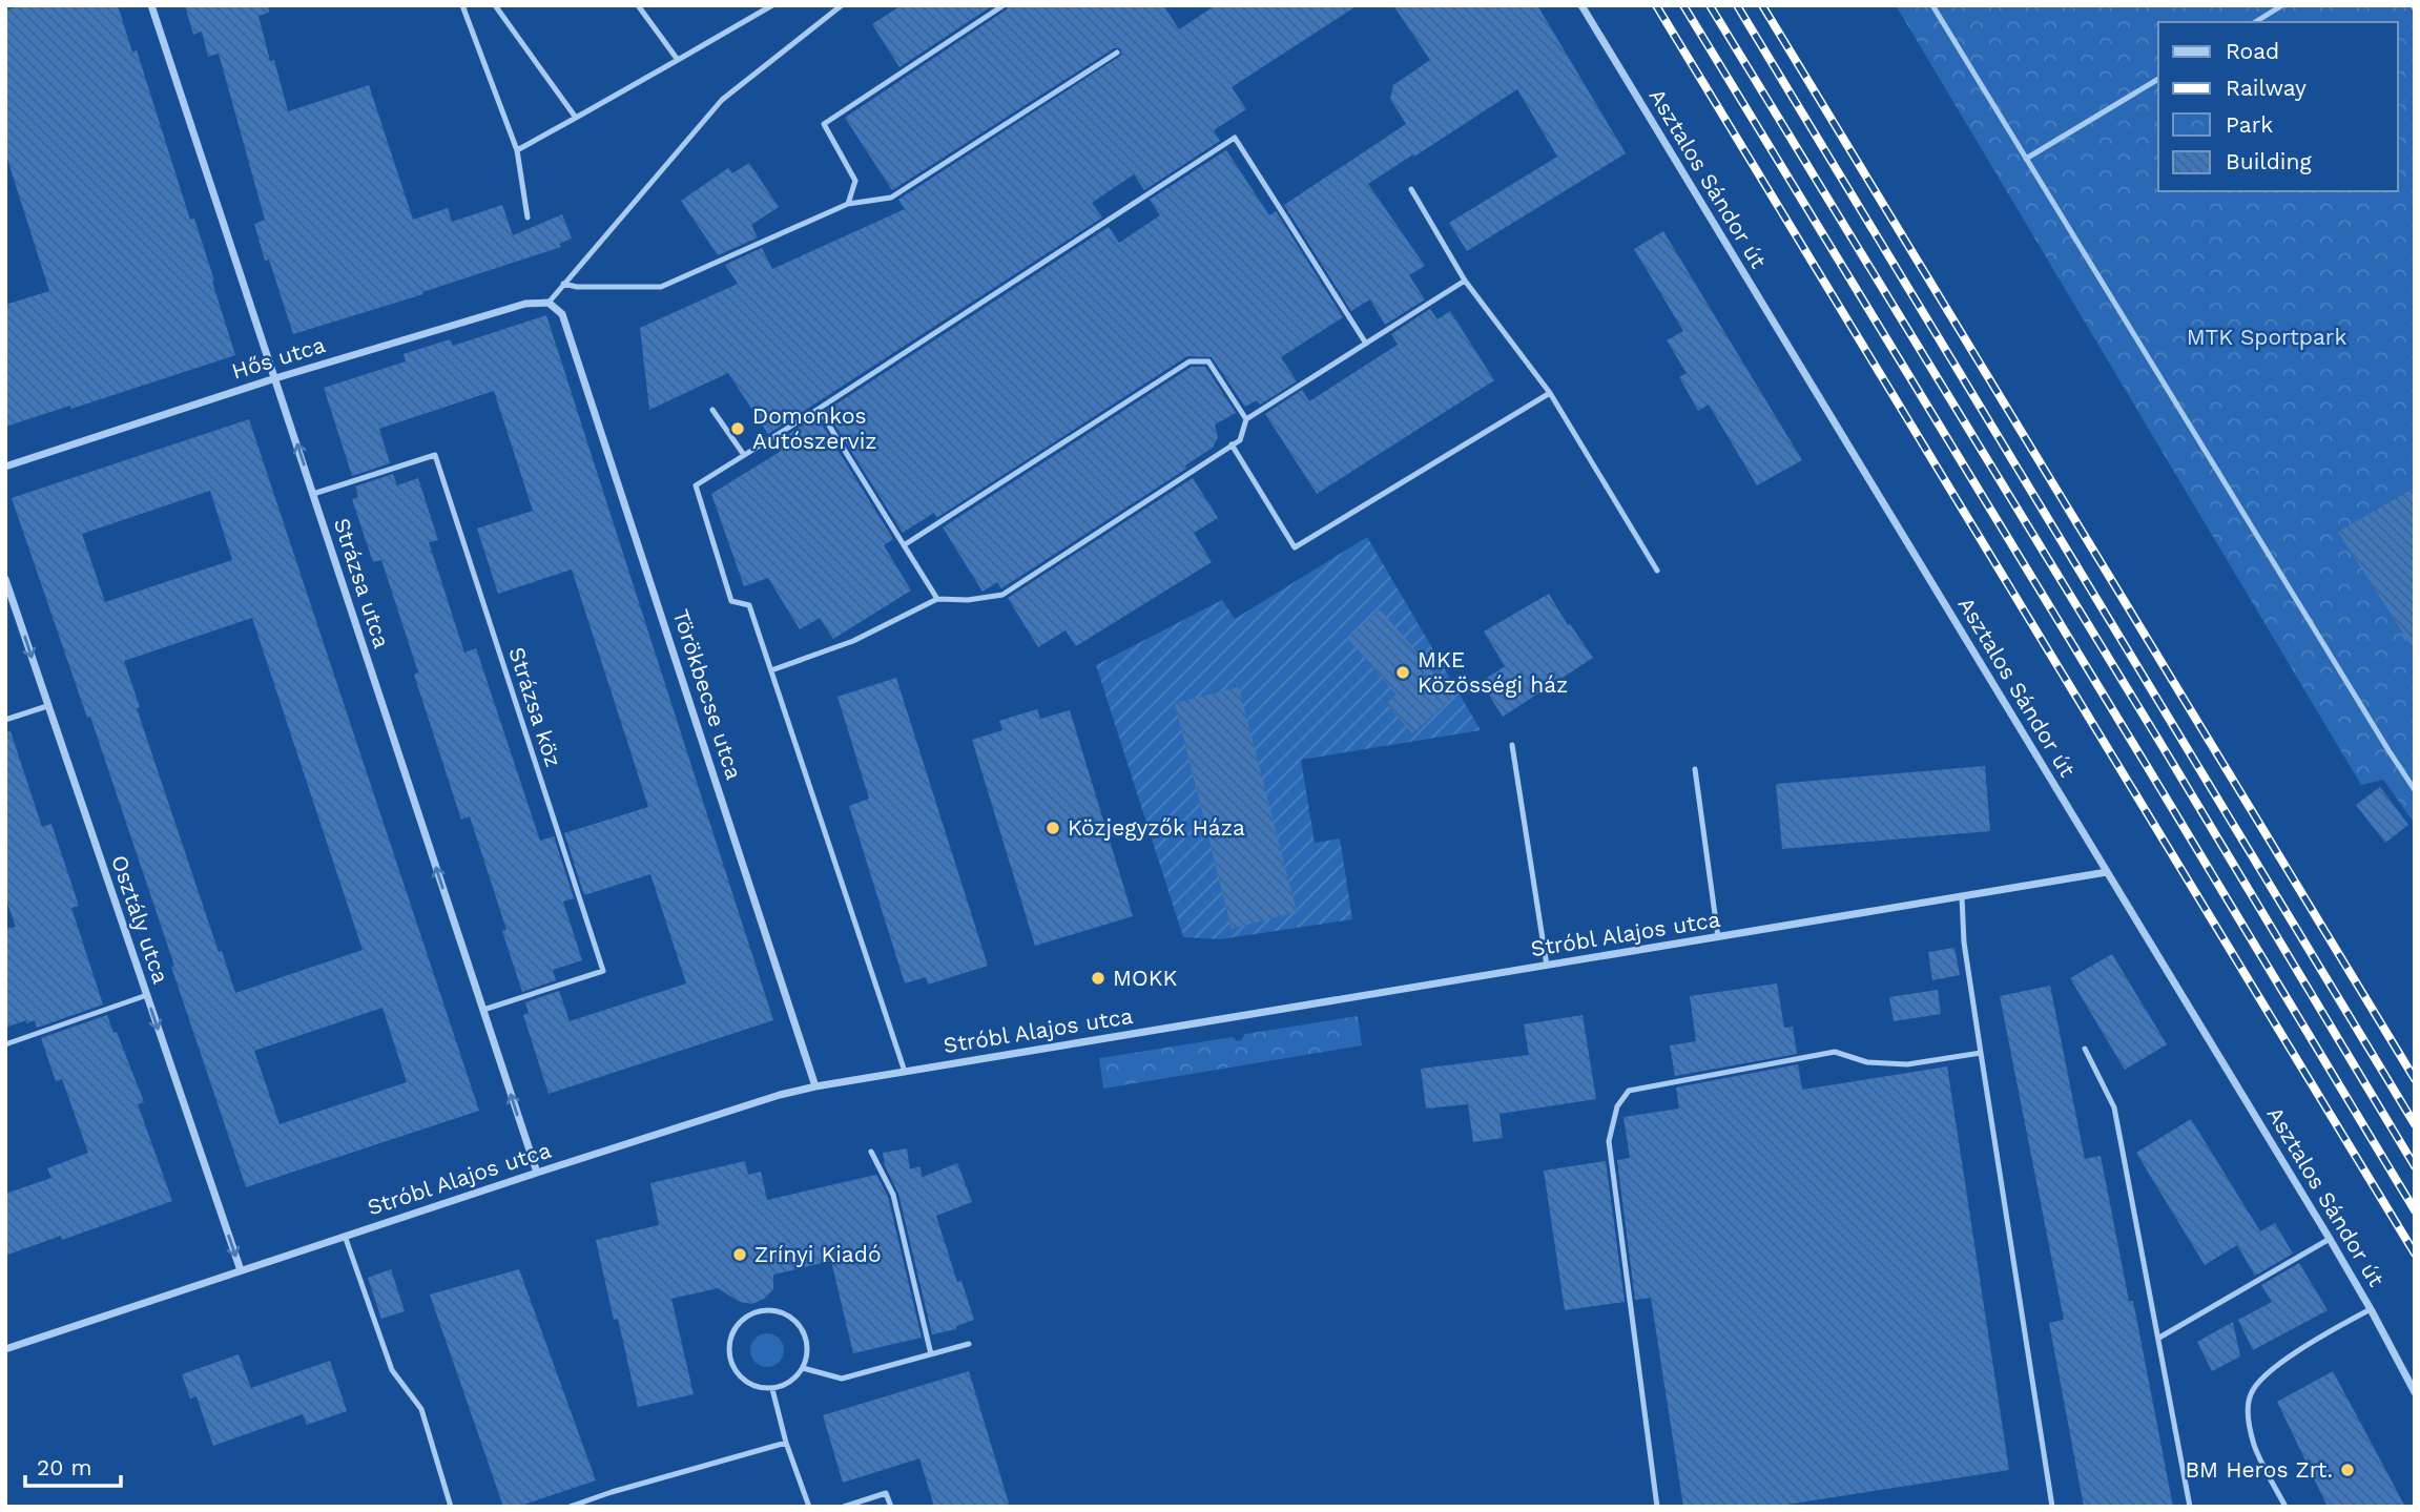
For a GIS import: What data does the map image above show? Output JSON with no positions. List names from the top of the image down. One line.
{"streets":{"street":["Asztalos Sándor út","Hős utca","Strázsa utca","Törökbecse utca","Osztály utca","Stróbl Alajos utca"],"lane":["Strázsa köz"]},"crossings":[["Asztalos Sándor út","Stróbl Alajos utca"],["Hős utca","Strázsa utca"],["Hős utca","Törökbecse utca"],["Strázsa utca","Strázsa köz"],["Strázsa utca","Stróbl Alajos utca"],["Törökbecse utca","Stróbl Alajos utca"],["Osztály utca","Stróbl Alajos utca"]],"one_way":["Strázsa utca","Osztály utca"],"parks":["MTK Sportpark"],"places":["Domonkos Autószerviz","MKE Közösségi ház","Közjegyzők Háza","MOKK","Zrínyi Kiadó","BM Heros Zrt."],"legend":["Road","Railway","Park","Building"],"scale_bar":"20 m"}
